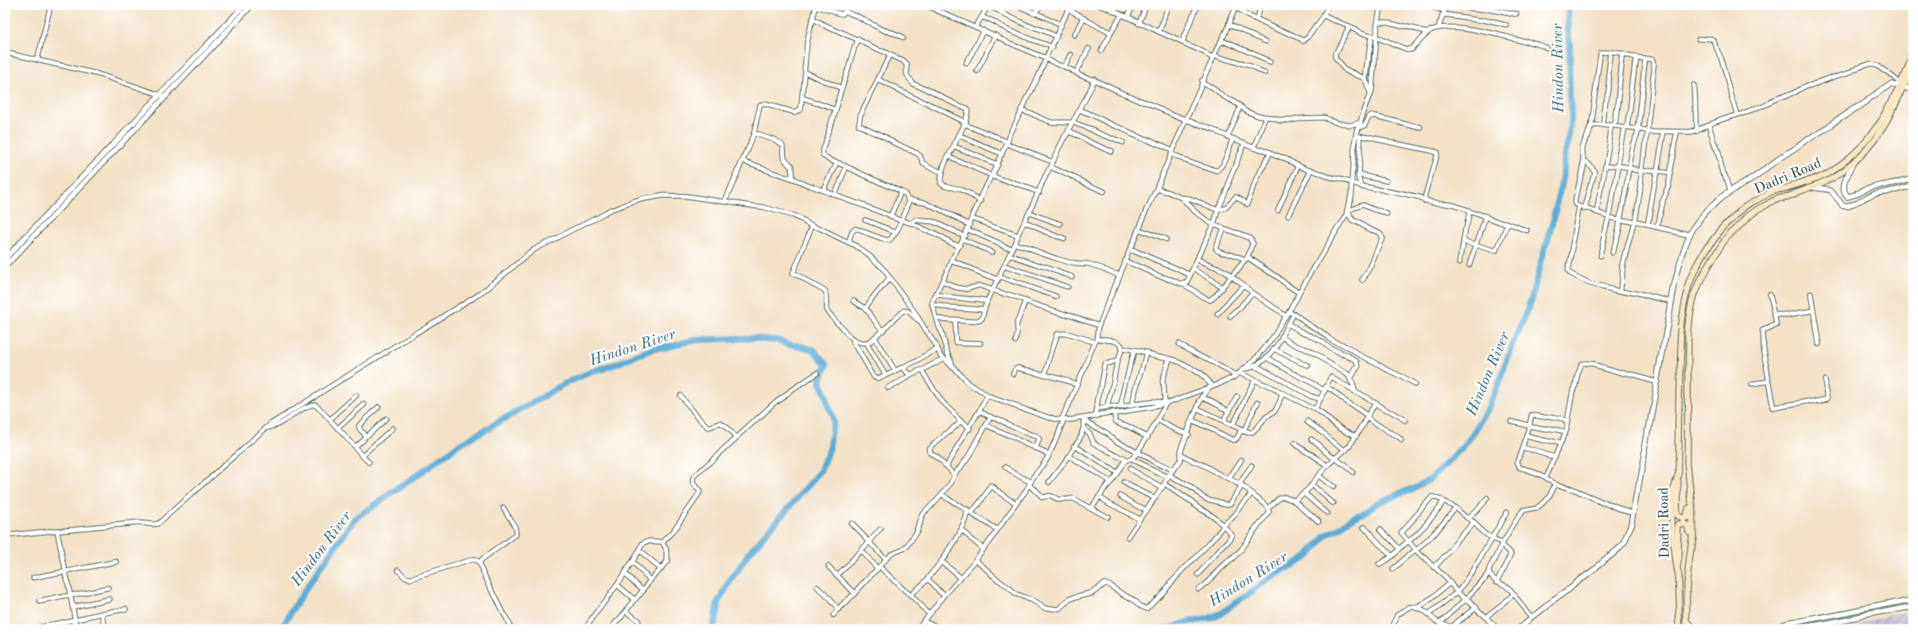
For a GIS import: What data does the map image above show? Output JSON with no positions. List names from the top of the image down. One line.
{"streets":{"main road":["Dadri Road"]},"water":["Hindon River"]}
